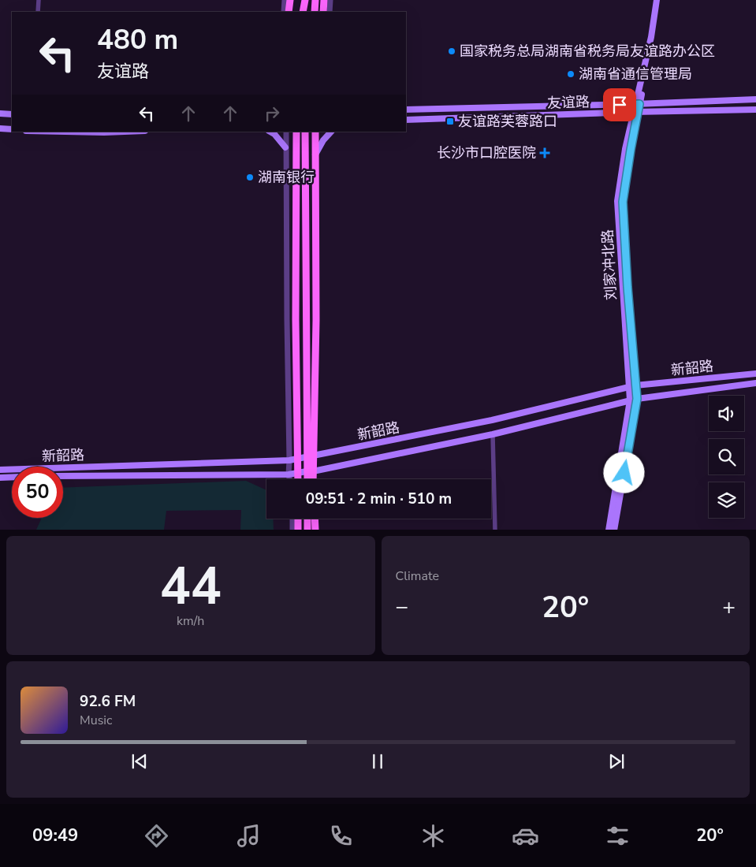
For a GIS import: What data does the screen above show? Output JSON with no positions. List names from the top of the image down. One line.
{"streets":{"main road":["友谊路","刘家冲北路","新韶路"]},"crossings":[["友谊路","刘家冲北路"],["刘家冲北路","新韶路"]],"places":{"other":["国家税务总局湖南省税务局友谊路办公区","湖南省通信管理局","湖南银行"],"transit":["友谊路芙蓉路口"],"health":["长沙市口腔医院"]},"page":{"turn":["480 m","友谊路"],"limit":"50","trip":"09:51 · 2 min · 510 m","tile":[["44","km/h"],"Climate"],"heat":["−","20°","+"],"song":["92.6 FM","Music"],"tabs":["09:49","20°"]}}
